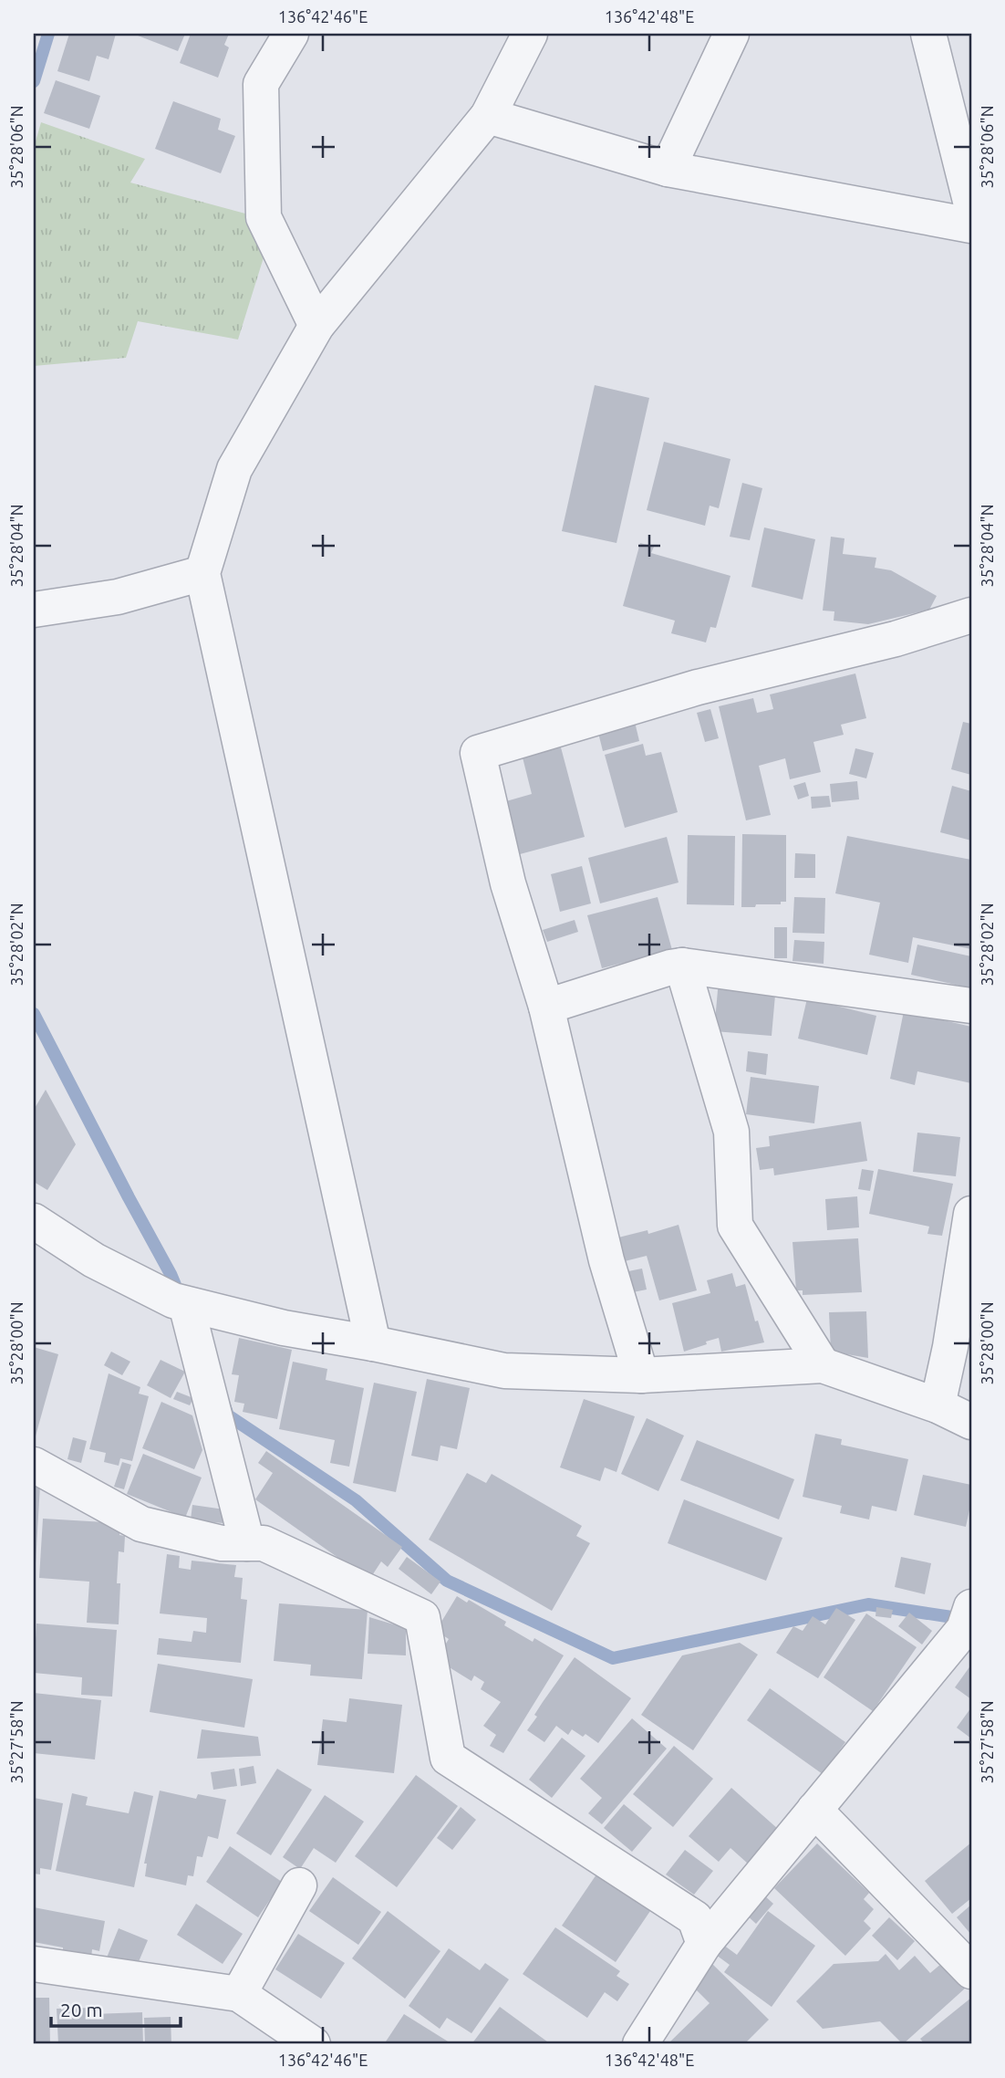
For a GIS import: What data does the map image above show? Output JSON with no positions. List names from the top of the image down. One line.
{"scale_bar":"20 m","coordinates":["136°42'46\"E","136°42'48\"E","35°28'06\"N","35°28'04\"N","35°28'02\"N","35°28'00\"N","35°27'58\"N"]}
